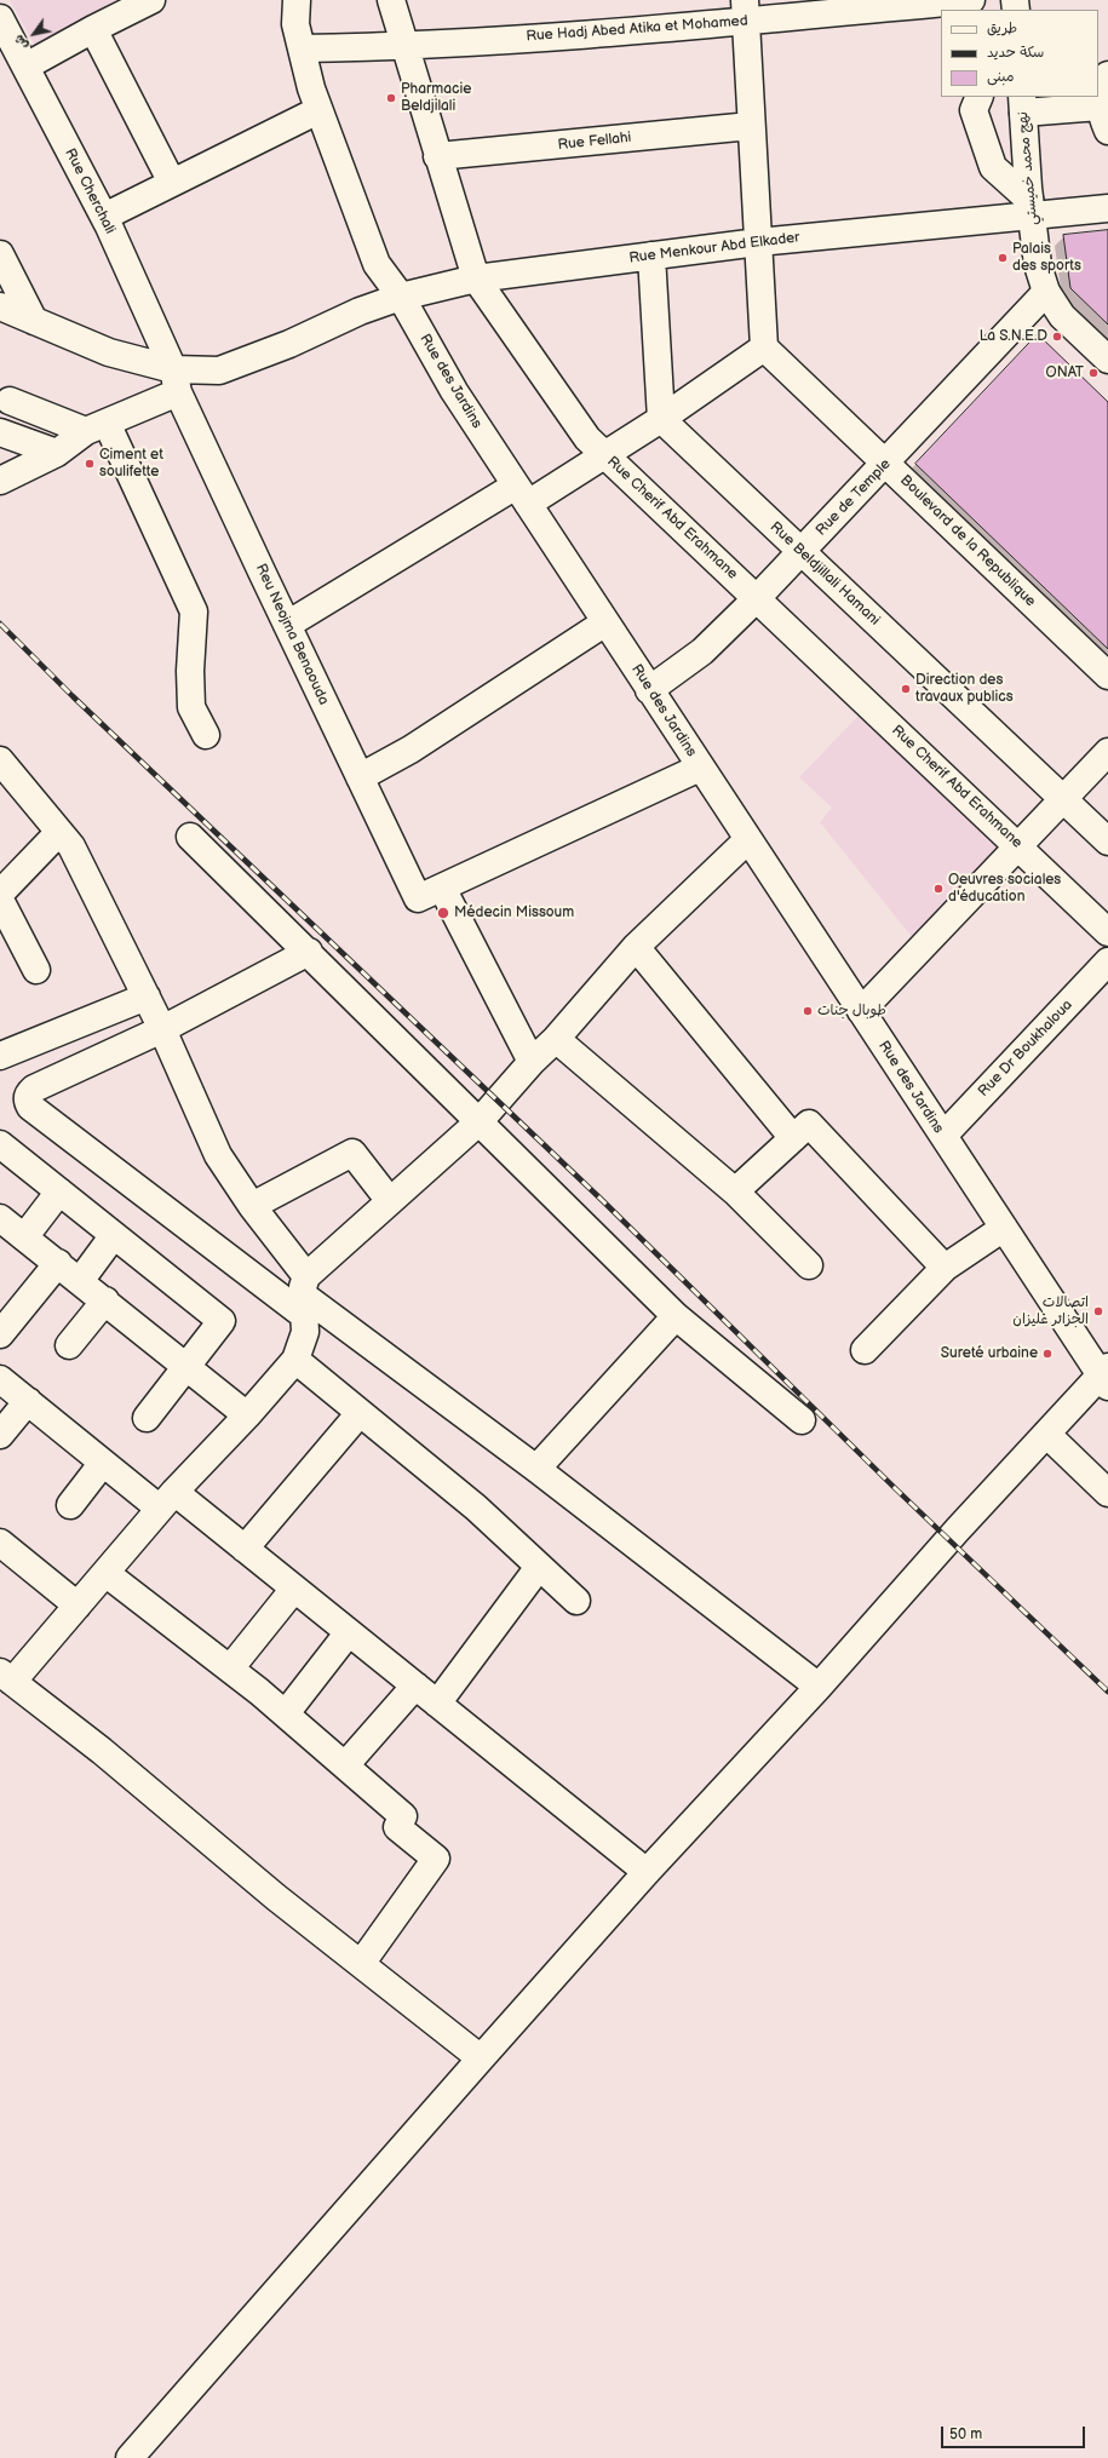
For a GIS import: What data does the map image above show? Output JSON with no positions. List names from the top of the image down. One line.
{"streets":{"street":["Rue Hadj Abed Atika et Mohamed","Rue Fellahi","نهج محمد خميستي","Rue Cherchali","Rue Menkour Abd Elkader","Rue des Jardins","Rue de Temple","Rue Cherif Abd Erahmane","Boulevard de la Republique","Rue Beldjillali Hamani","Reu Neojma Benaouda","Rue Dr Boukhaloua"]},"crossings":[["Rue Hadj Abed Atika et Mohamed","Rue des Jardins"],["Rue Hadj Abed Atika et Mohamed","Rue Cherif Abd Erahmane"],["Rue Fellahi","Rue Cherif Abd Erahmane"],["نهج محمد خميستي","Rue Menkour Abd Elkader"],["نهج محمد خميستي","Rue de Temple"],["Rue Cherchali","Rue Menkour Abd Elkader"],["Rue Cherchali","Reu Neojma Benaouda"],["Rue Menkour Abd Elkader","Rue des Jardins"],["Rue Menkour Abd Elkader","Rue Cherif Abd Erahmane"],["Rue Menkour Abd Elkader","Reu Neojma Benaouda"],["Rue des Jardins","Rue de Temple"],["Rue des Jardins","Rue Dr Boukhaloua"],["Rue de Temple","Rue Cherif Abd Erahmane"],["Rue de Temple","Boulevard de la Republique"],["Rue de Temple","Rue Beldjillali Hamani"]],"places":["Pharmacie Beldjilali","Palais des sports","La S.N.E.D","ONAT","Ciment et soulifette","Direction des travaux publics","Oeuvres sociales d'éducation","Médecin Missoum","طوبال جنات","اتصالات الجزائر غليزان","Sureté urbaine"],"legend":["طريق","سكة حديد","مبنى"],"scale_bar":"50 m","north":"bottom left"}
